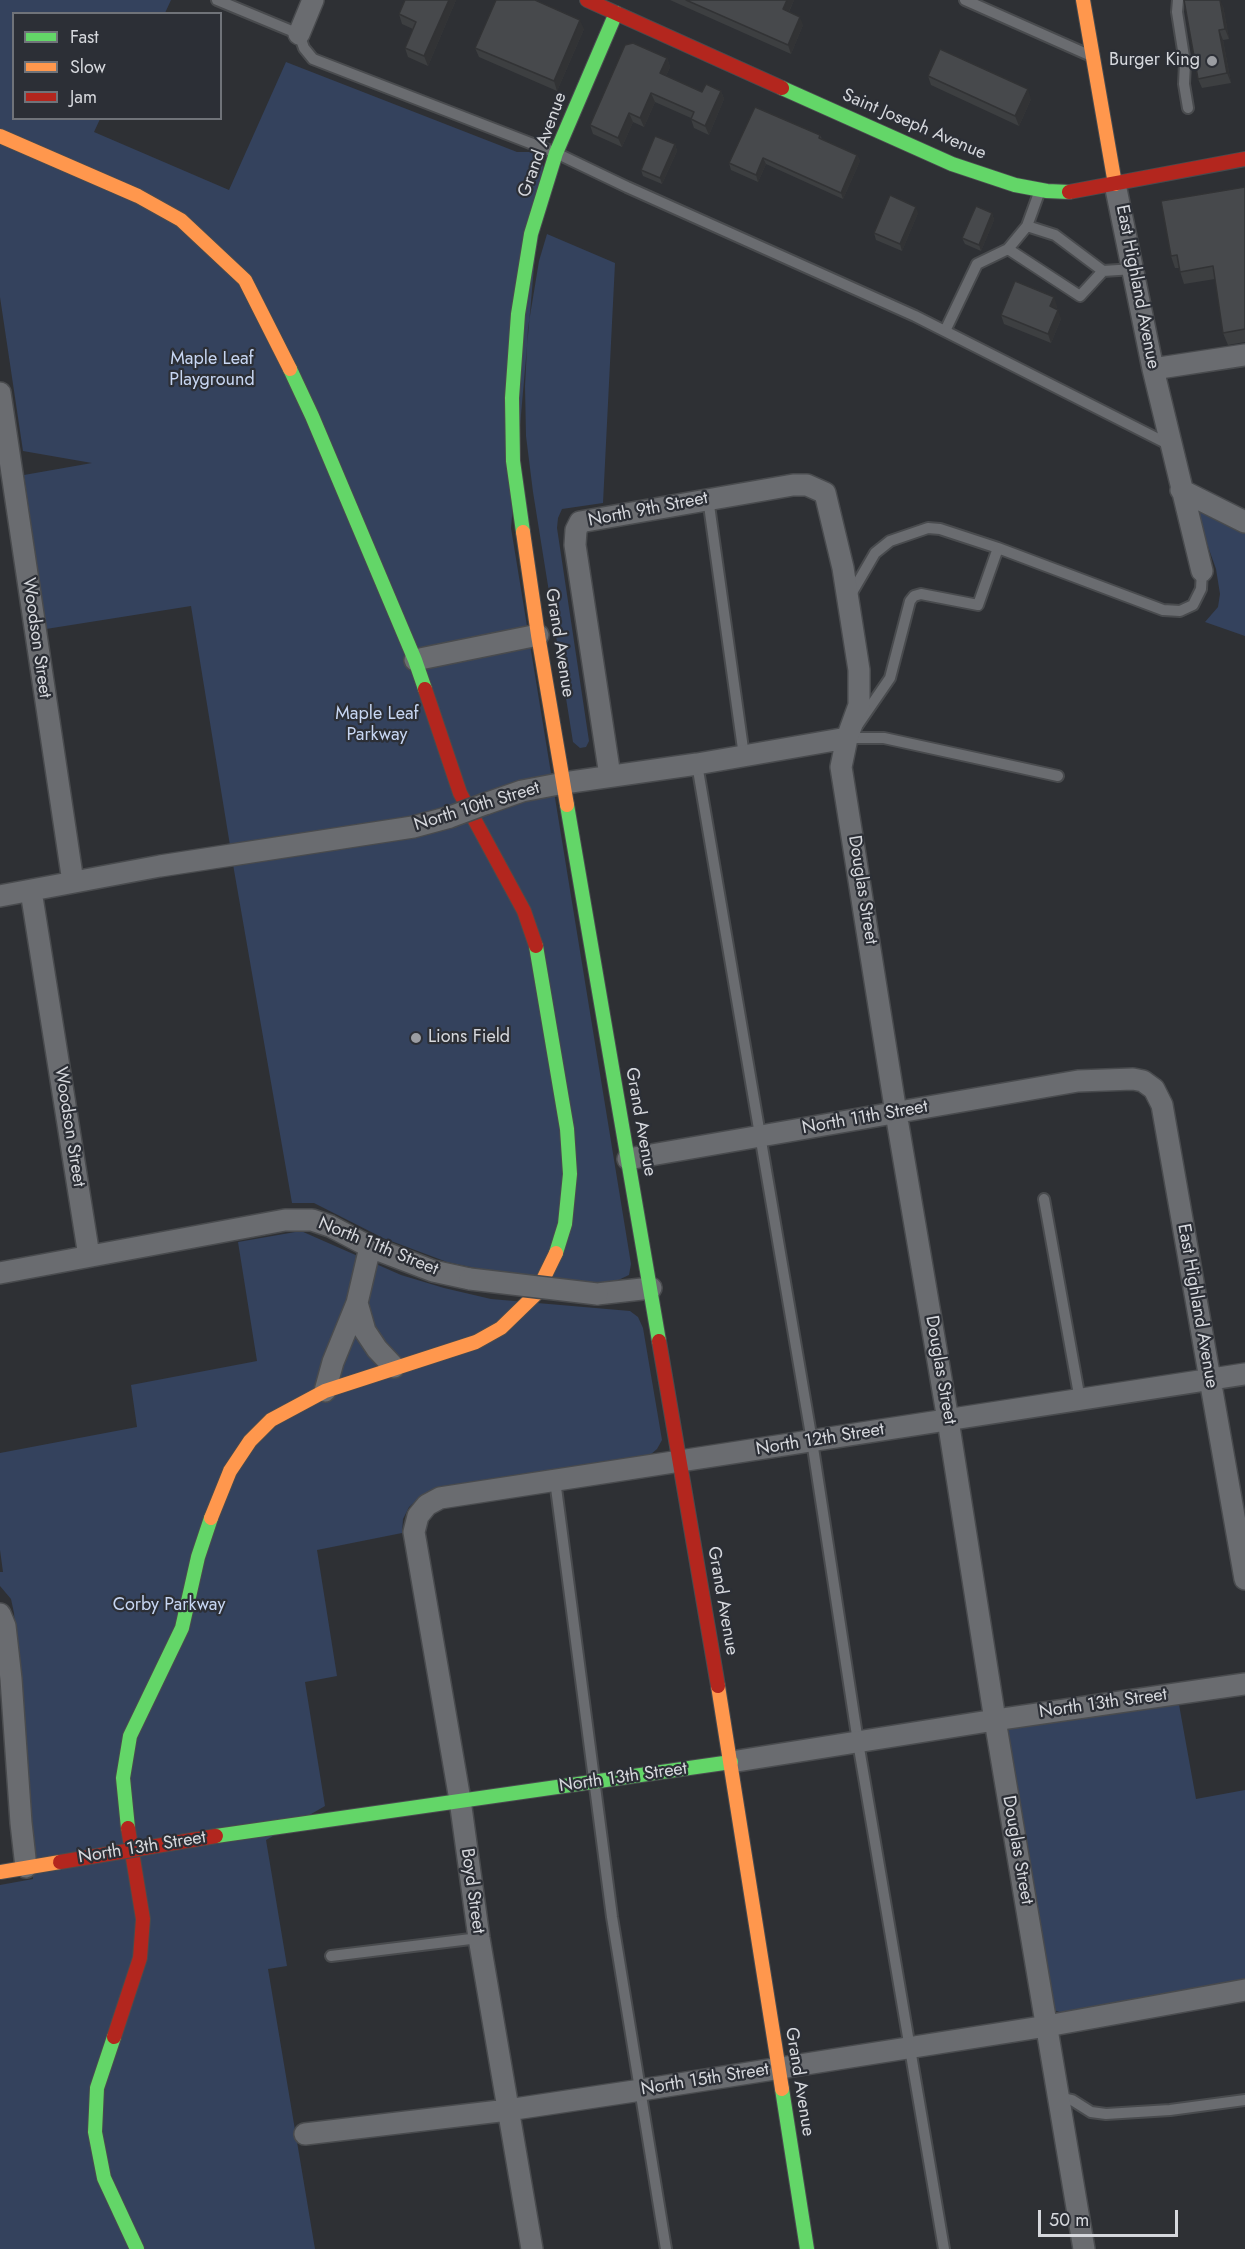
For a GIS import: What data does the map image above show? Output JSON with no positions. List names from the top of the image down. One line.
{"streets":{"street":["Saint Joseph Avenue","Grand Avenue","East Highland Avenue","North 9th Street","Woodson Street","North 10th Street","Douglas Street","North 11th Street","North 12th Street","North 13th Street","Boyd Street","North 15th Street"]},"crossings":[["Saint Joseph Avenue","Grand Avenue"],["Saint Joseph Avenue","East Highland Avenue"],["Grand Avenue","North 10th Street"],["Grand Avenue","North 11th Street"],["Grand Avenue","North 12th Street"],["Grand Avenue","North 13th Street"],["Grand Avenue","North 15th Street"],["East Highland Avenue","North 11th Street"],["East Highland Avenue","North 12th Street"],["North 9th Street","North 10th Street"],["North 9th Street","Douglas Street"],["Woodson Street","North 10th Street"],["Woodson Street","North 11th Street"],["North 10th Street","Douglas Street"],["Douglas Street","North 11th Street"],["Douglas Street","North 12th Street"],["Douglas Street","North 13th Street"],["Douglas Street","North 15th Street"],["North 12th Street","Boyd Street"],["North 13th Street","Boyd Street"],["Boyd Street","North 15th Street"]],"parks":["Maple Leaf Playground","Maple Leaf Parkway","Corby Parkway"],"places":["Burger King","Lions Field"],"legend":["Fast","Slow","Jam"],"scale_bar":"50 m"}
